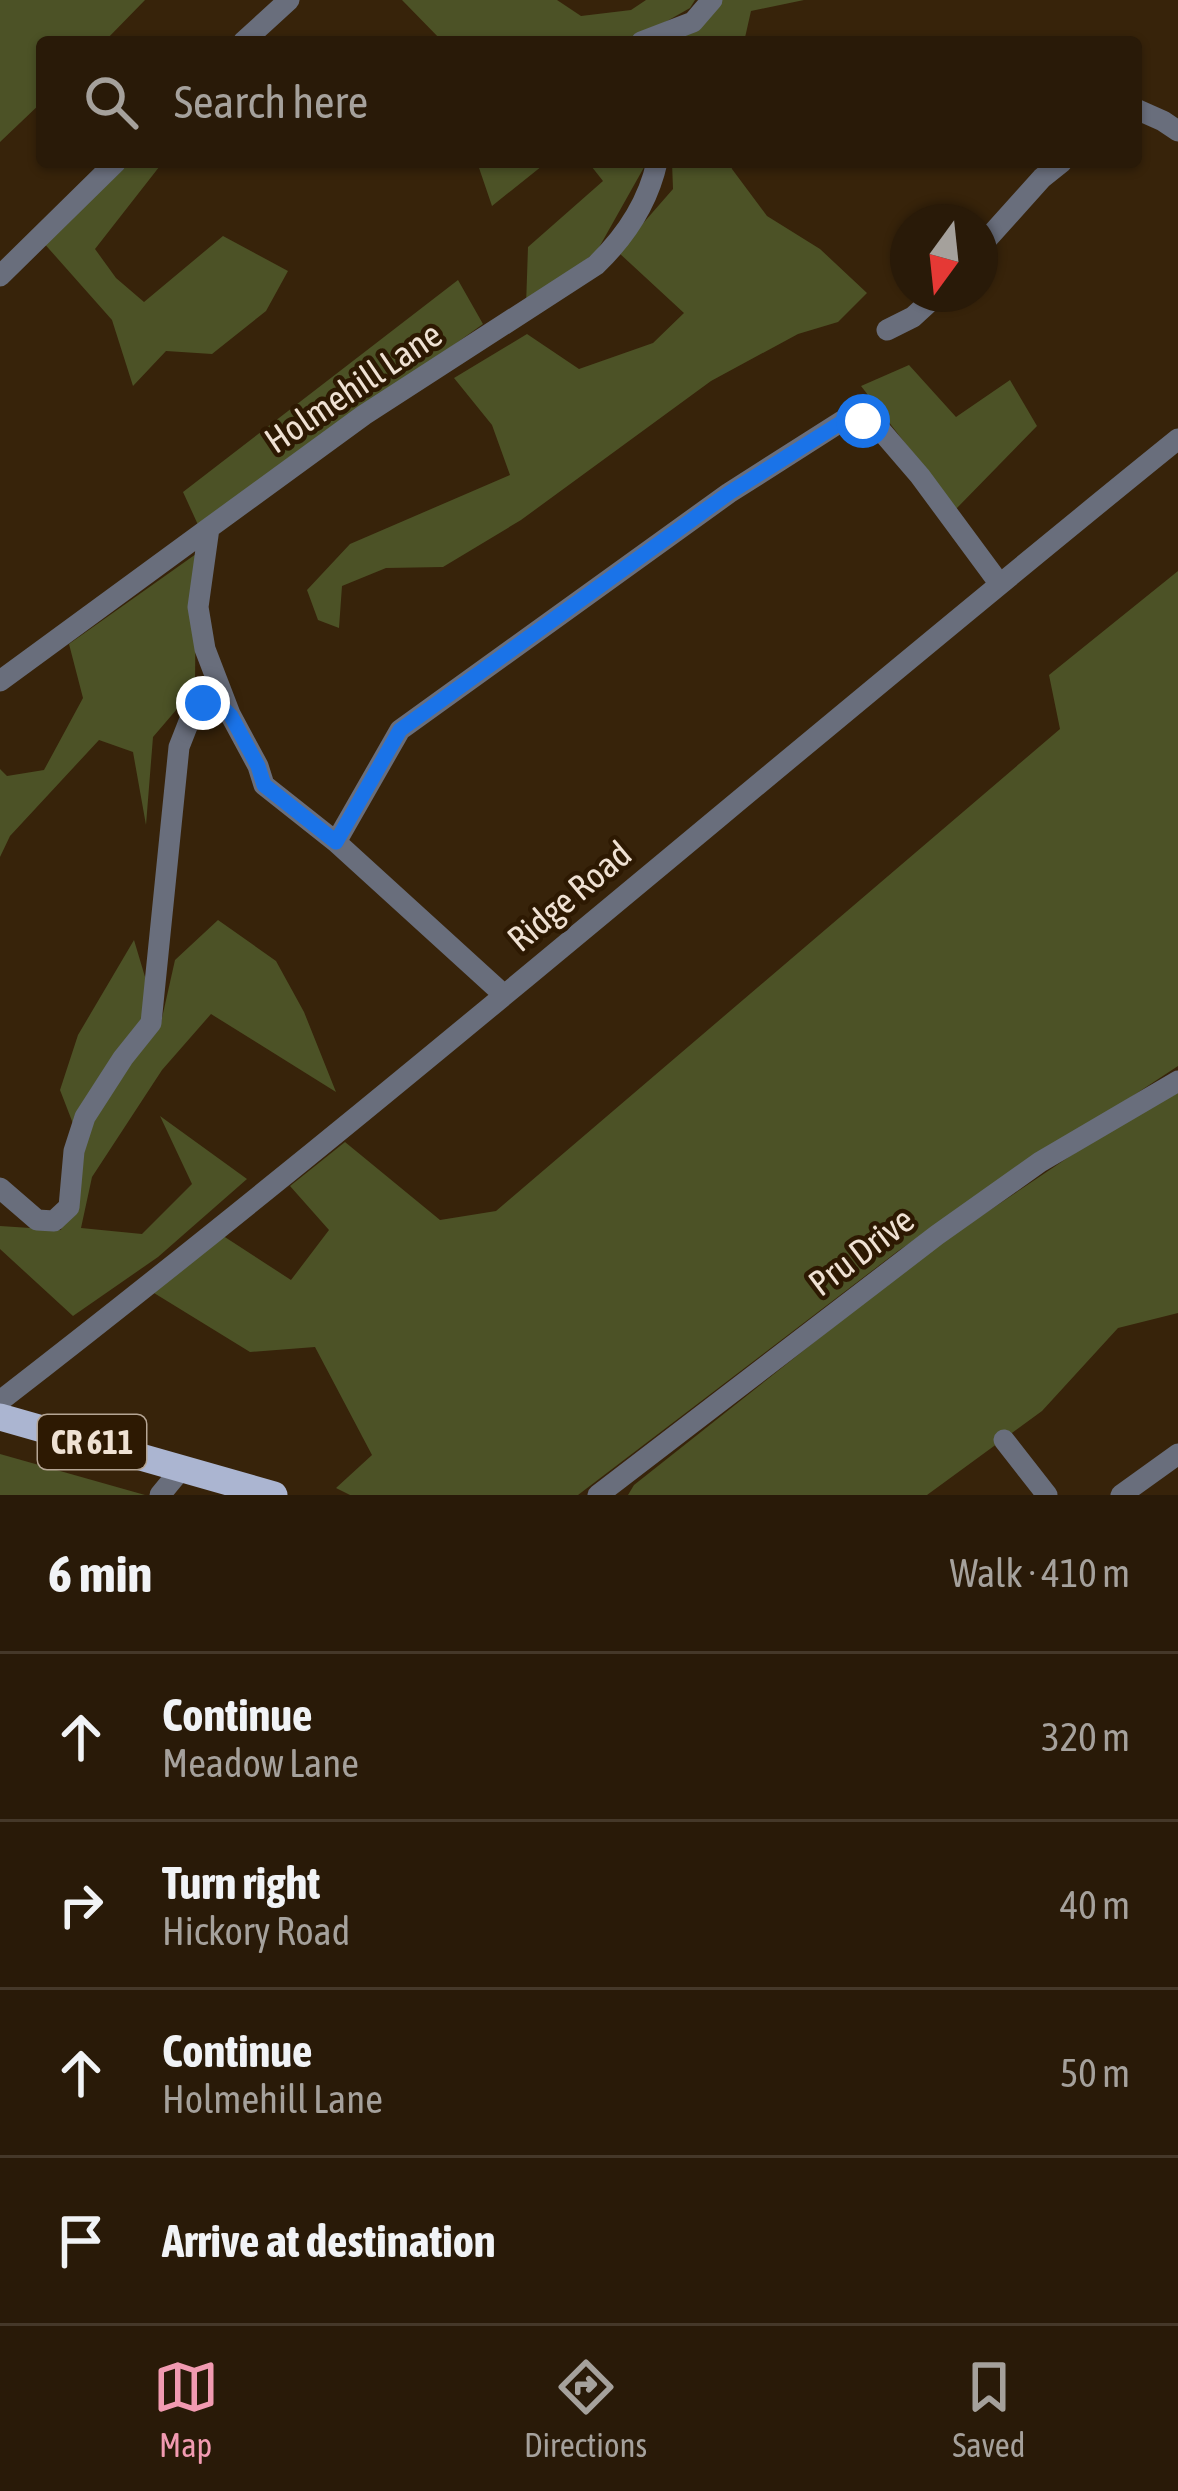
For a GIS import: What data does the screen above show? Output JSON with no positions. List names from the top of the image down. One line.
{"streets":{"main road":["CR 611"],"street":["Holmehill Lane","Ridge Road","Pru Drive"]},"north":"bottom","page":{"search":"Search here","heading":["6 min","Walk · 410 m"],"list":[["Continue","Meadow Lane","320 m"],["Turn right","Hickory Road","40 m"],["Continue","Holmehill Lane","50 m"],"Arrive at destination"],"nav":["Map","Directions","Saved"]}}
